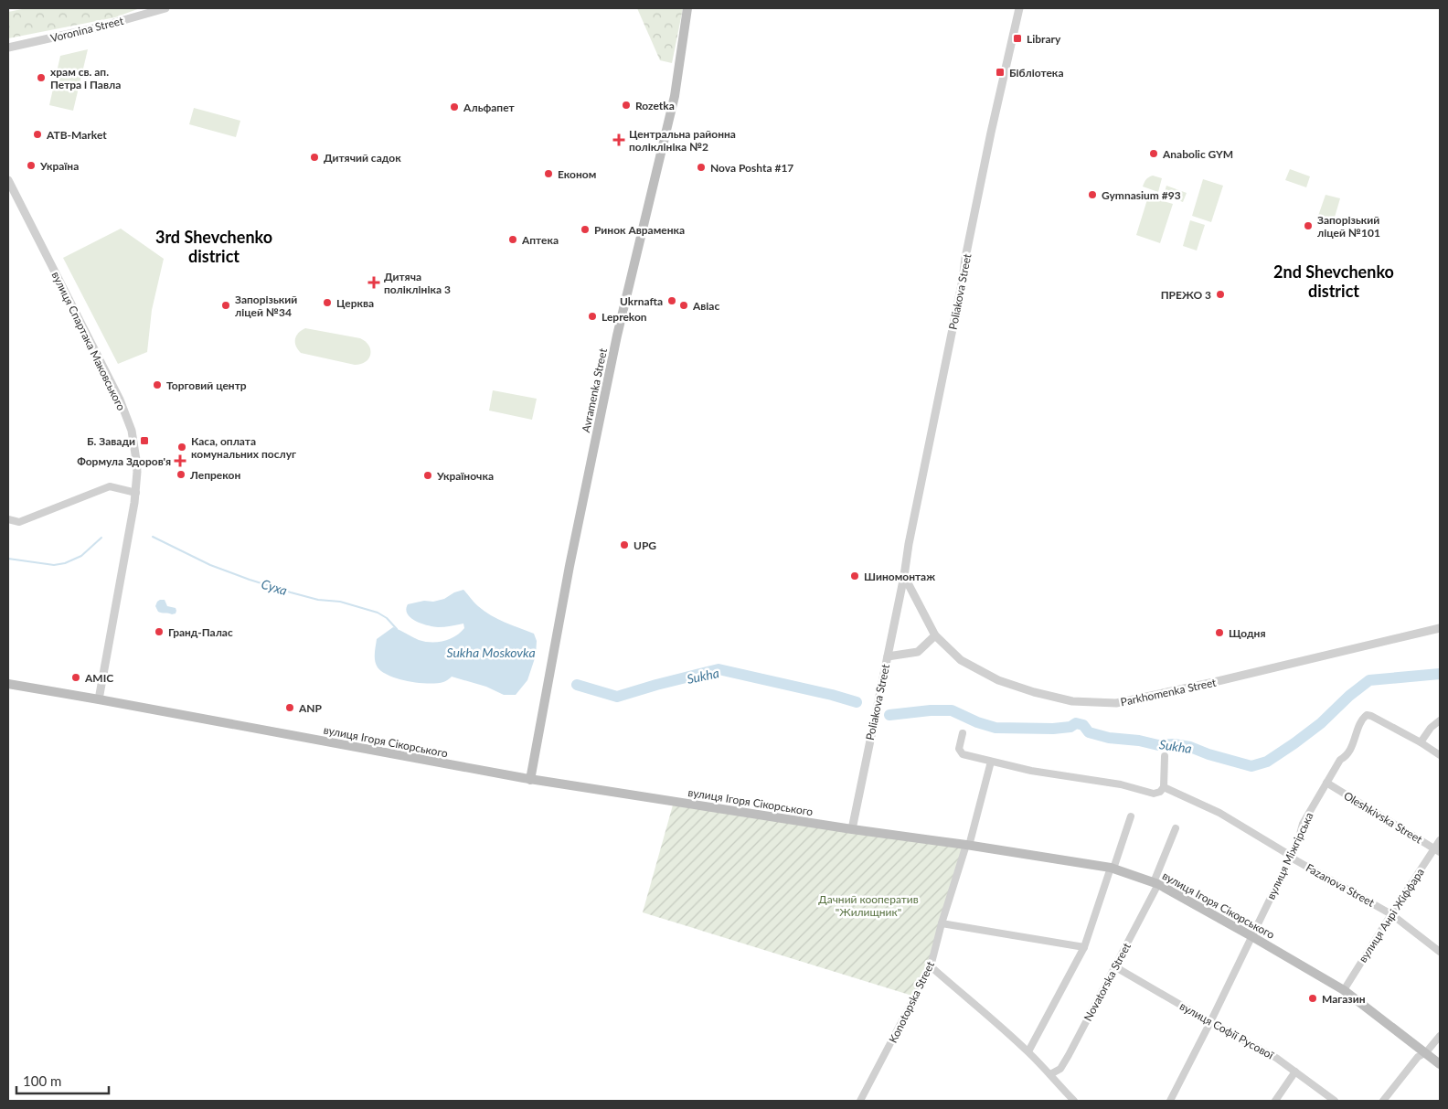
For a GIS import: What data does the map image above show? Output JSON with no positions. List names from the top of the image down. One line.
{"streets":{"main road":["Avramenka Street","вулиця Ігоря Сікорського"],"street":["Voronina Street","Poliakova Street","вулиця Спартака Маковського","Parkhomenka Street","Oleshkivska Street","вулиця Міжгірська","Fazanova Street","вулиця Анрі Жіффара","Novatorska Street","Konotopska Street","вулиця Софії Русової"]},"crossings":[["Poliakova Street","вулиця Ігоря Сікорського"],["вулиця Спартака Маковського","вулиця Ігоря Сікорського"],["Avramenka Street","вулиця Ігоря Сікорського"],["вулиця Ігоря Сікорського","вулиця Міжгірська"],["вулиця Ігоря Сікорського","вулиця Анрі Жіффара"],["вулиця Ігоря Сікорського","Novatorska Street"],["вулиця Ігоря Сікорського","Konotopska Street"],["Oleshkivska Street","вулиця Міжгірська"],["Oleshkivska Street","вулиця Анрі Жіффара"],["вулиця Міжгірська","Fazanova Street"],["вулиця Міжгірська","вулиця Софії Русової"],["Fazanova Street","вулиця Анрі Жіффара"],["Novatorska Street","вулиця Софії Русової"]],"districts":["3rd Shevchenko district","2nd Shevchenko district"],"water":["Суха","Sukha Moskovka","Sukha"],"parks":["Дачний кооператив \"Жилищник\""],"places":{"transit":["Library","Бібліотека","Б. Завади"],"other":["храм св. ап. Петра і Павла","Rozetka","Альфапет","ATB-Market","Anabolic GYM","Дитячий садок","Україна","Nova Poshta #17","Економ","Gymnasium #93","Запорізький ліцей №101","Ринок Авраменка","Аптека","ПРЕЖО 3","Ukrnafta","Церква","Запорізький ліцей №34","Авіас","Leprekon","Торговий центр","Каса, оплата комунальних послуг","Лепрекон","Україночка","UPG","Шиномонтаж","Гранд-Палас","Щодня","AMIC","ANP","Магазин"],"health":["Центральна районна поліклініка №2","Дитяча поліклініка 3","Формула Здоров'я"]},"scale_bar":"100 m"}
